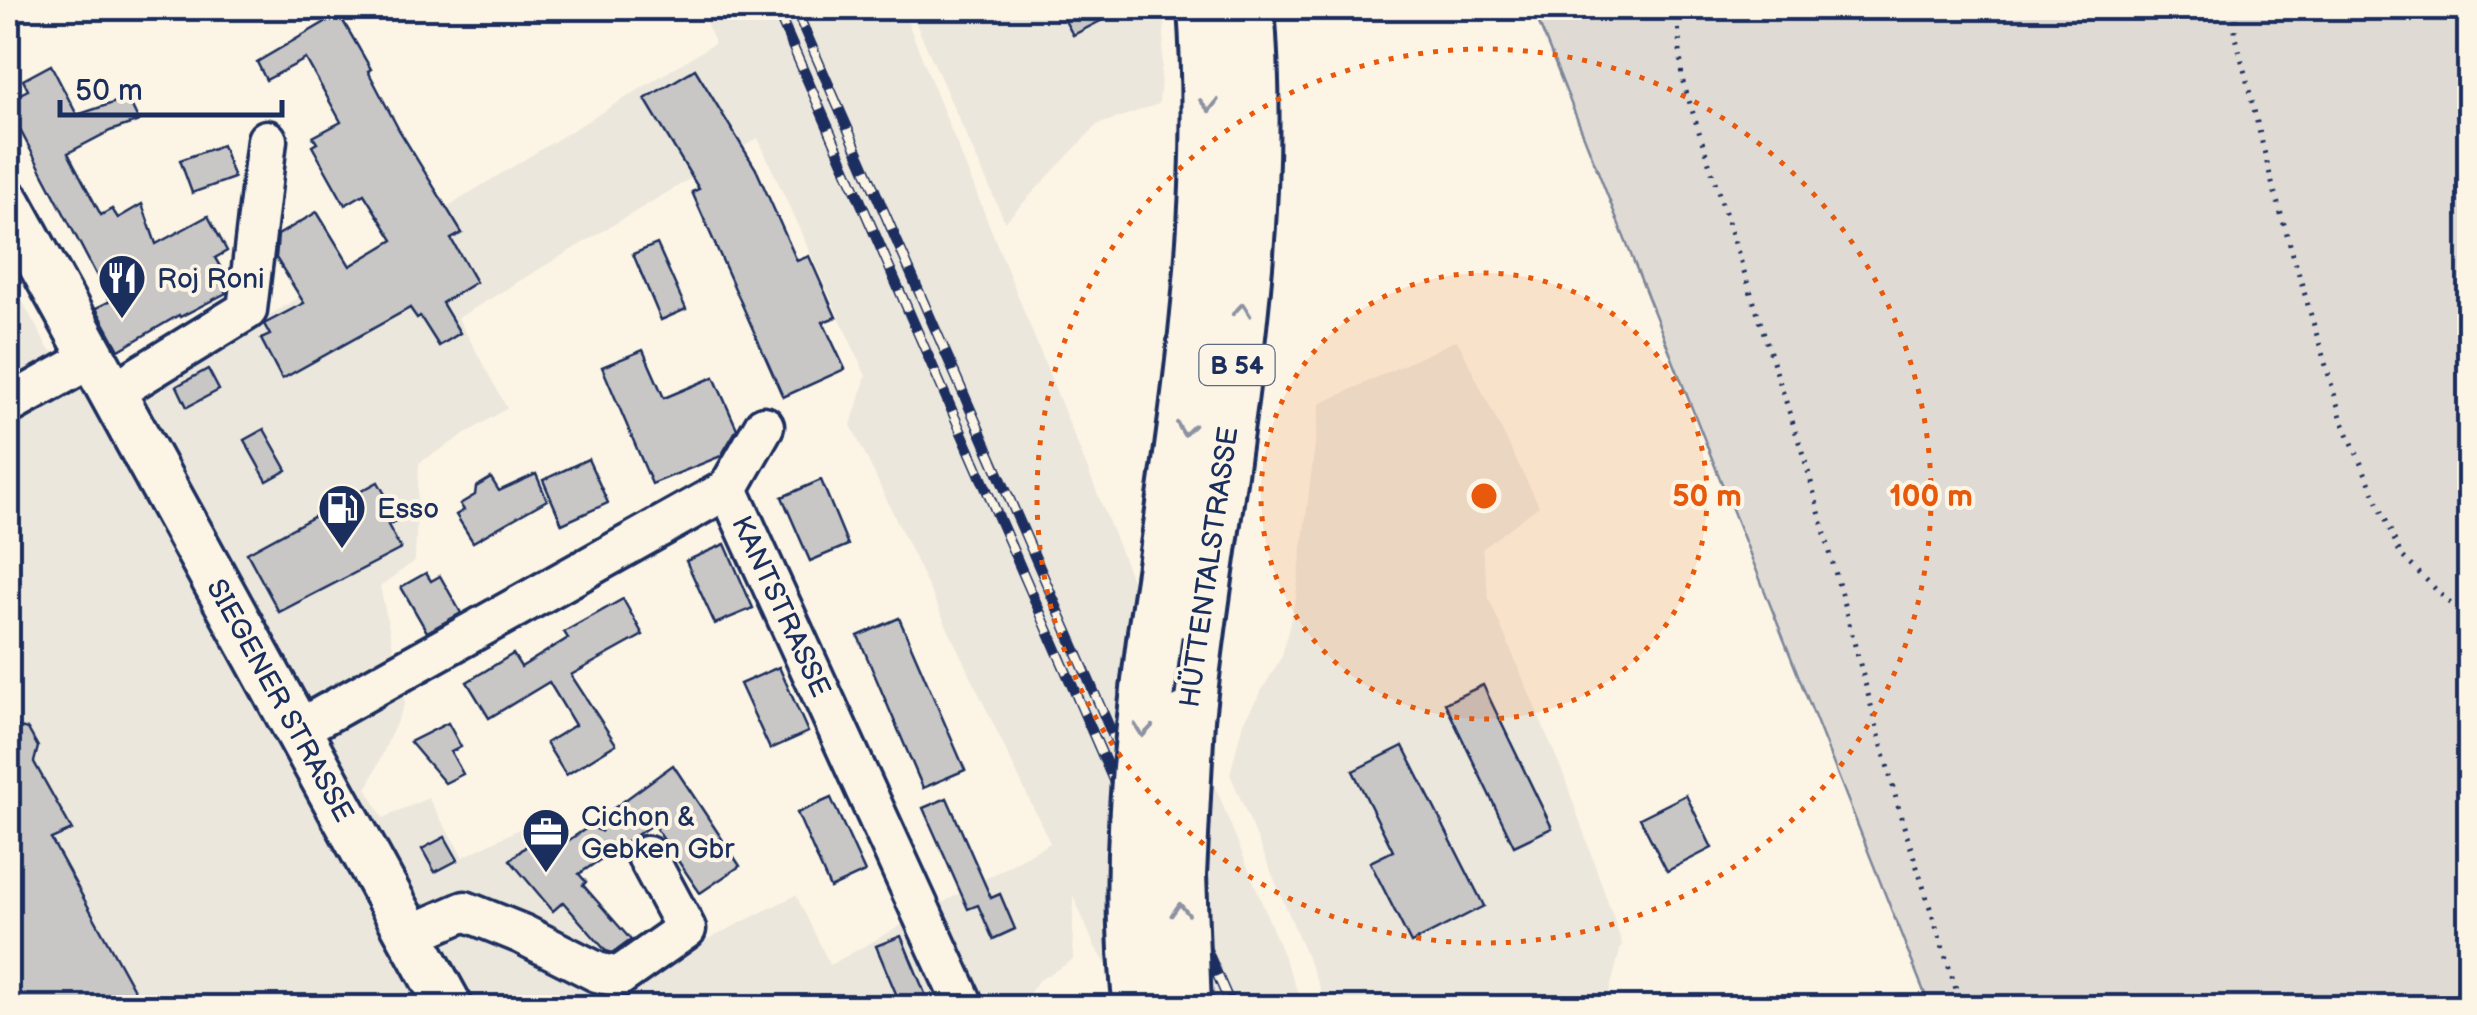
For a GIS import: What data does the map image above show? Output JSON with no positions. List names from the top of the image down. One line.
{"streets":{"highway":["B 54","HÜTTENTALSTRASSE"],"main road":["SIEGENER STRASSE"],"street":["KANTSTRASSE"]},"crossings":[["KANTSTRASSE","SIEGENER STRASSE"]],"places":{"restaurant":["Roj Roni"],"fuel station":["Esso"],"office":["Cichon & Gebken Gbr"]},"scale_bar":"50 m","rings":["50 m","100 m"]}
